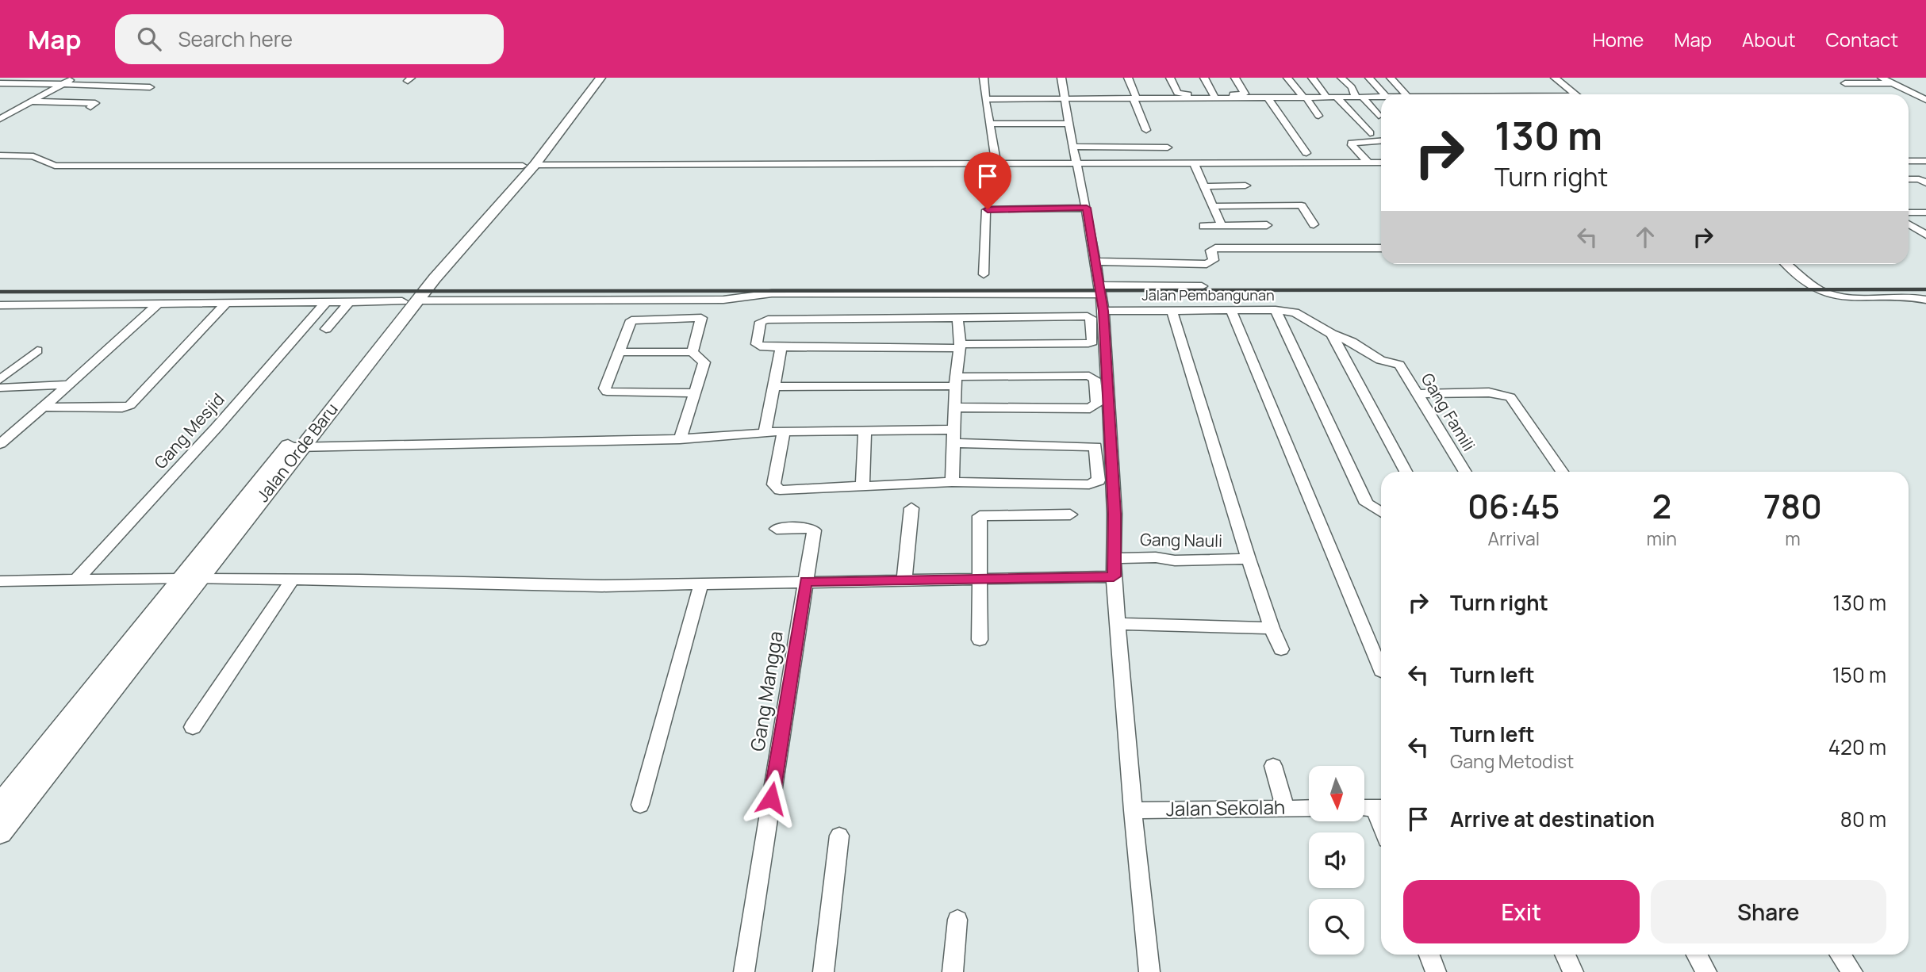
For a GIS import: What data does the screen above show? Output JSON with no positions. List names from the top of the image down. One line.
{"streets":{"main road":["Jalan Orde Baru"],"street":["Jalan Pembangunan","Gang Famili","Gang Mesjid","Gang Nauli","Gang Mangga","Jalan Sekolah"]},"crossings":[["Jalan Pembangunan","Gang Famili"]],"north":"bottom","page":{"header":"Map","search":"Search here","nav":["Home","Map","About","Contact"],"turn":["130 m","Turn right"],"eta":["06:45","Arrival","2","min","780","m"],"list":[{"name":"Turn right","value":"130 m"},{"name":"Turn left","value":"150 m"},{"name":"Turn left","note":"Gang Metodist","value":"420 m"},{"name":"Arrive at destination","value":"80 m"}],"buttons":["Exit","Share"]}}
